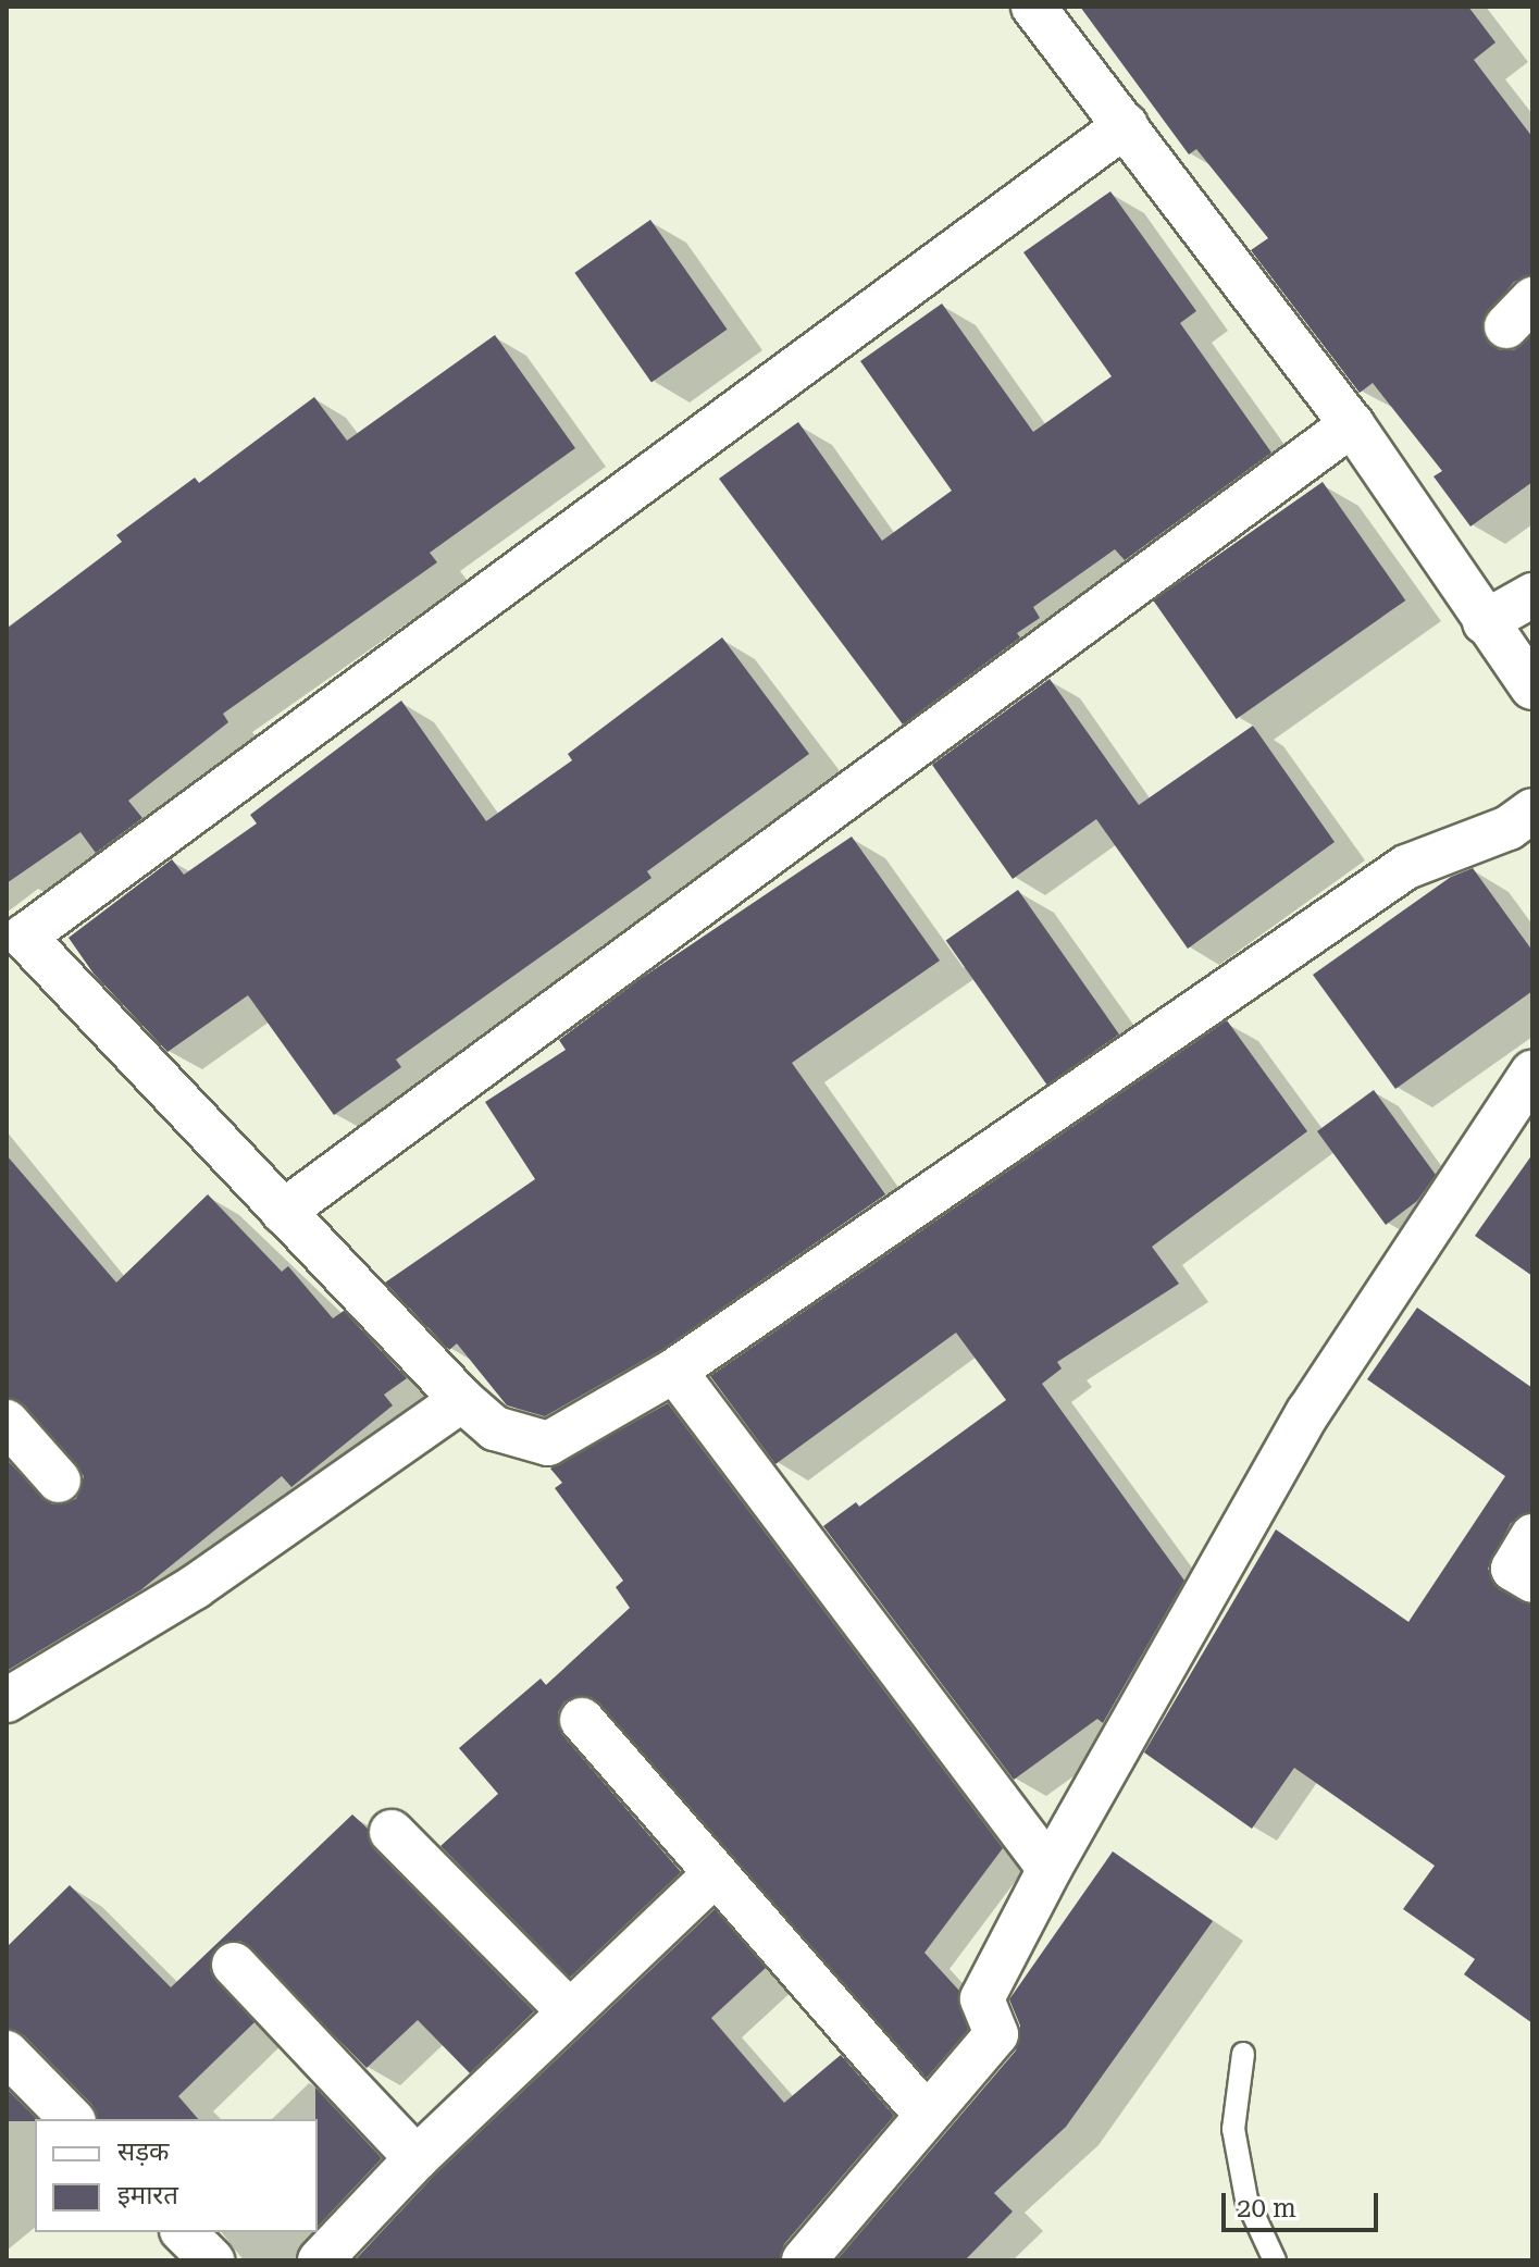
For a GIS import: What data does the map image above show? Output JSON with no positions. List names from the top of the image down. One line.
{"legend":["सड़क","इमारत"],"scale_bar":"20 m"}
